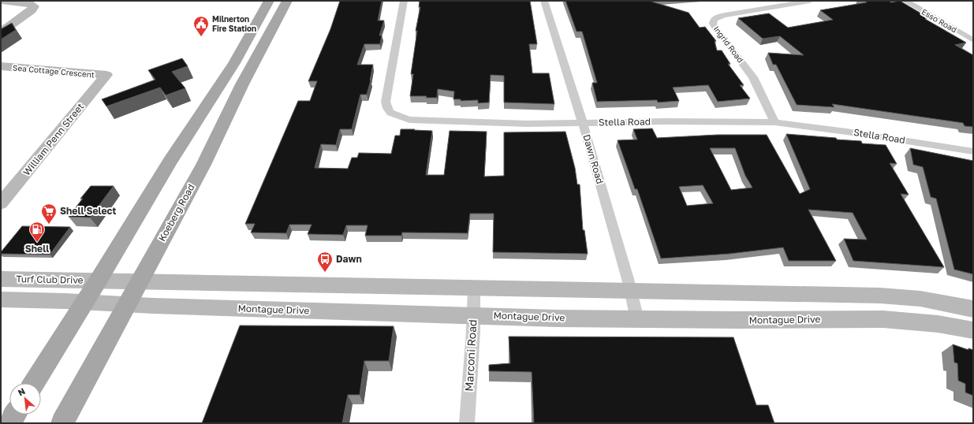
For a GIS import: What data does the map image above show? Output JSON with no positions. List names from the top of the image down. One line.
{"streets":{"main road":["Sea Cottage Crescent","William Penn Street","Koeberg Road","Turf Club Drive","Montague Drive"],"street":["Esso Road","Ingrid Road","Stella Road","Dawn Road","Marconi Road"]},"crossings":[["Ingrid Road","Stella Road"],["Sea Cottage Crescent","William Penn Street"],["Stella Road","Dawn Road"],["Dawn Road","Montague Drive"],["Koeberg Road","Montague Drive"],["Montague Drive","Marconi Road"]],"places":{"public building":["Milnerton Fire Station"],"supermarket":["Shell Select"],"fuel station":["Shell"],"bus stop":["Dawn"]},"north":"top left"}
